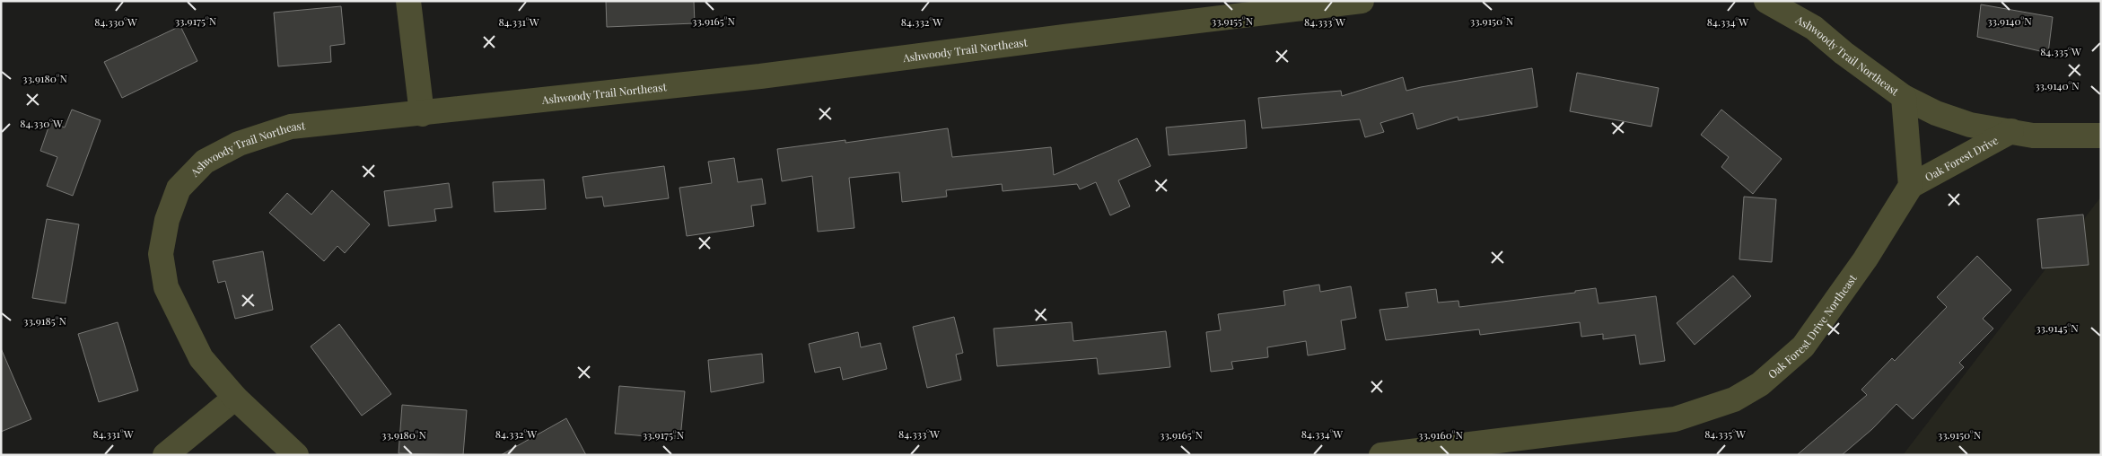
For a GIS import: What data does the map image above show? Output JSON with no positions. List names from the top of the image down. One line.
{"streets":{"street":["Ashwoody Trail Northeast","Oak Forest Drive","Oak Forest Drive Northeast"]},"crossings":[["Oak Forest Drive","Oak Forest Drive Northeast"]],"coordinates":["33.9150°N","33.9140°N","33.9165°N","33.9175°N","33.9155°N","84.331°W","84.330°W","84.332°W","84.333°W","84.334°W","84.335°W","33.9180°N","33.9185°N","33.9145°N","33.9160°N"]}
